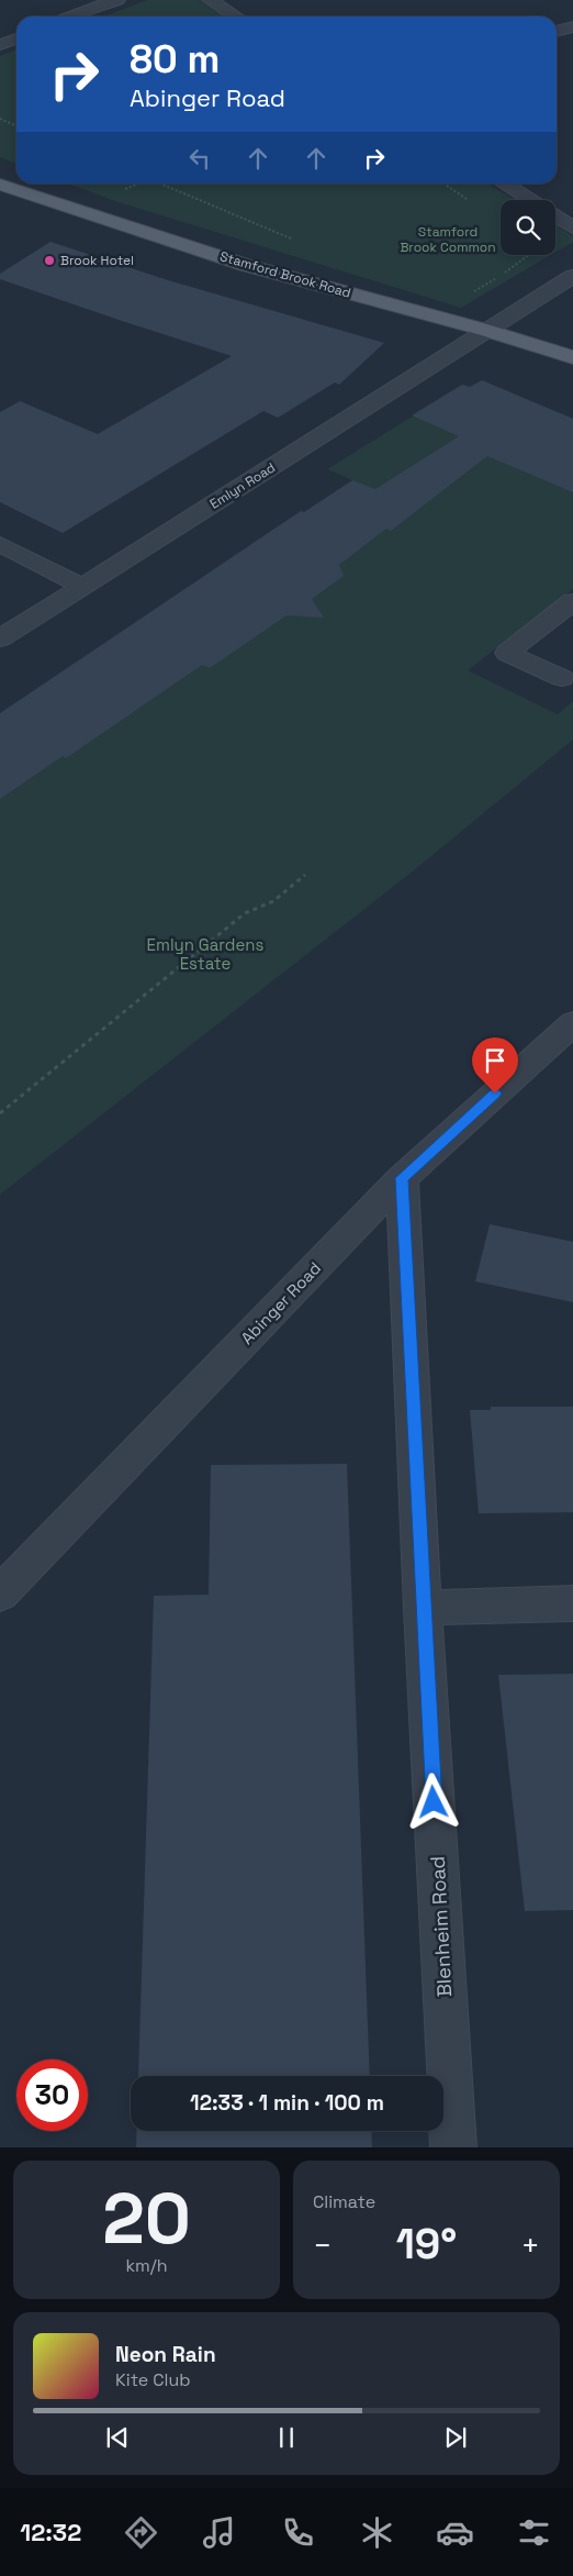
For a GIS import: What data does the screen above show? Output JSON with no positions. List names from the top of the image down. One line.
{"streets":{"main road":["Stamford Brook Road"],"street":["Emlyn Road","Abinger Road","Blenheim Road"]},"crossings":[["Stamford Brook Road","Emlyn Road"],["Abinger Road","Blenheim Road"]],"parks":["Stamford Brook Common","Emlyn Gardens Estate"],"places":["Brook Hotel"],"page":{"turn":["80 m","Abinger Road"],"limit":"30","trip":"12:33 · 1 min · 100 m","tile":[["20","km/h"],"Climate"],"heat":["−","19°","+"],"song":["Neon Rain","Kite Club"],"tabs":"12:32"}}
